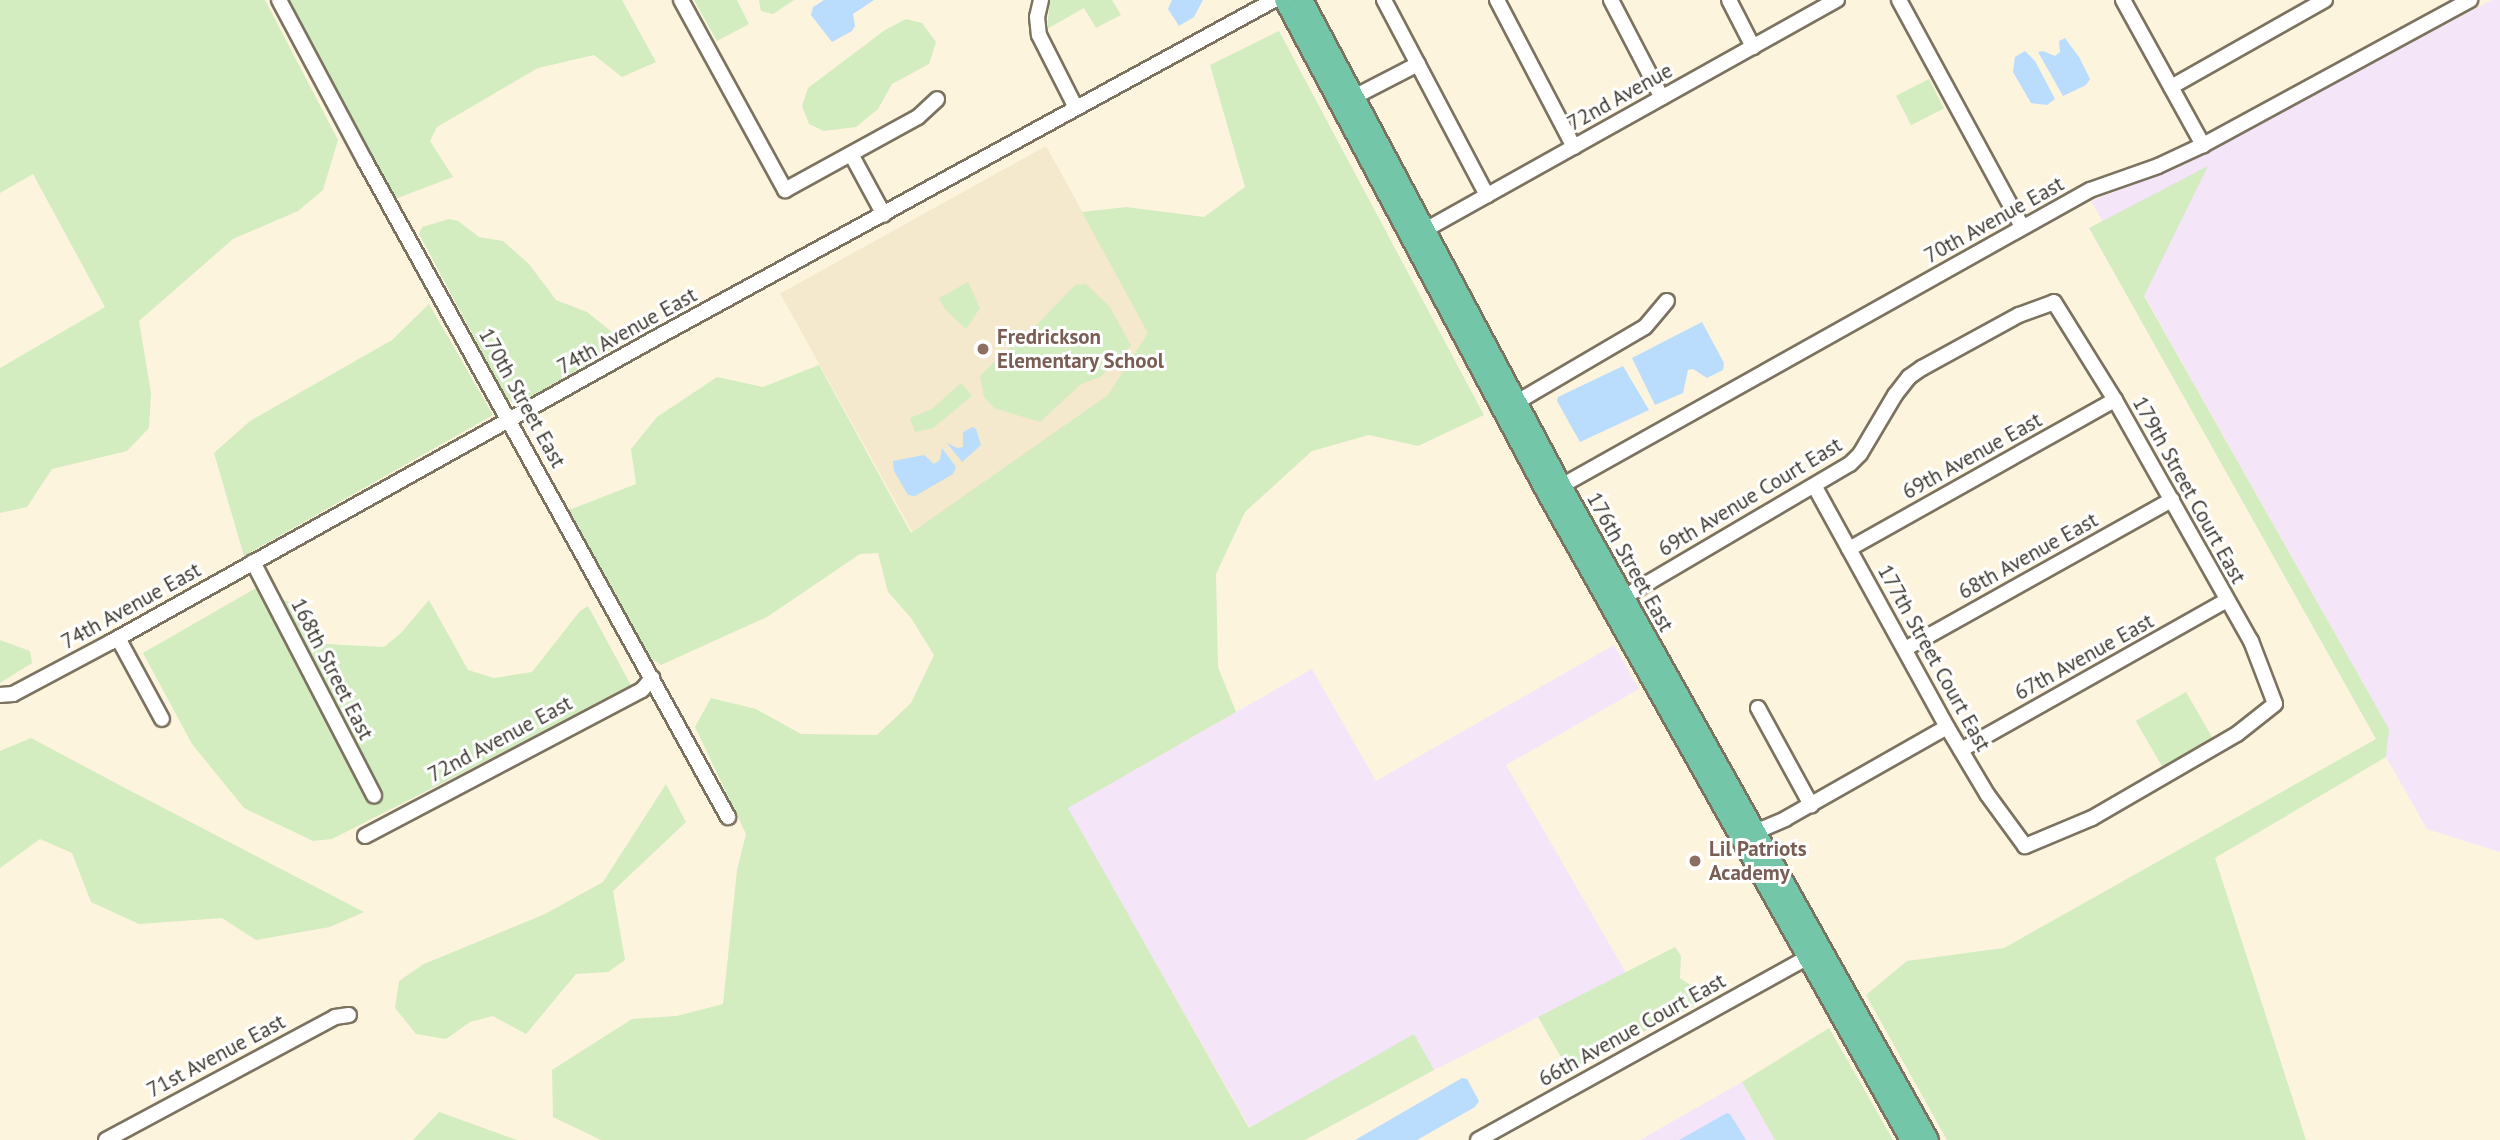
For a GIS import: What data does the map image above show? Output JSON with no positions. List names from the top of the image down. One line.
{"streets":{"main road":["176th Street East"],"street":["72nd Avenue","70th Avenue East","74th Avenue East","170th Street East","69th Avenue East","179th Street Court East","69th Avenue Court East","68th Avenue East","67th Avenue East","177th Street Court East","168th Street East","72nd Avenue East","66th Avenue Court East","71st Avenue East"]},"crossings":[["72nd Avenue","176th Street East"],["70th Avenue East","176th Street East"],["74th Avenue East","170th Street East"],["74th Avenue East","168th Street East"],["170th Street East","72nd Avenue East"],["69th Avenue East","179th Street Court East"],["69th Avenue East","177th Street Court East"],["179th Street Court East","69th Avenue Court East"],["179th Street Court East","68th Avenue East"],["179th Street Court East","67th Avenue East"],["179th Street Court East","177th Street Court East"],["69th Avenue Court East","176th Street East"],["69th Avenue Court East","177th Street Court East"],["68th Avenue East","177th Street Court East"],["176th Street East","66th Avenue Court East"],["67th Avenue East","177th Street Court East"]],"places":["Fredrickson Elementary School","Lil Patriots Academy"]}
